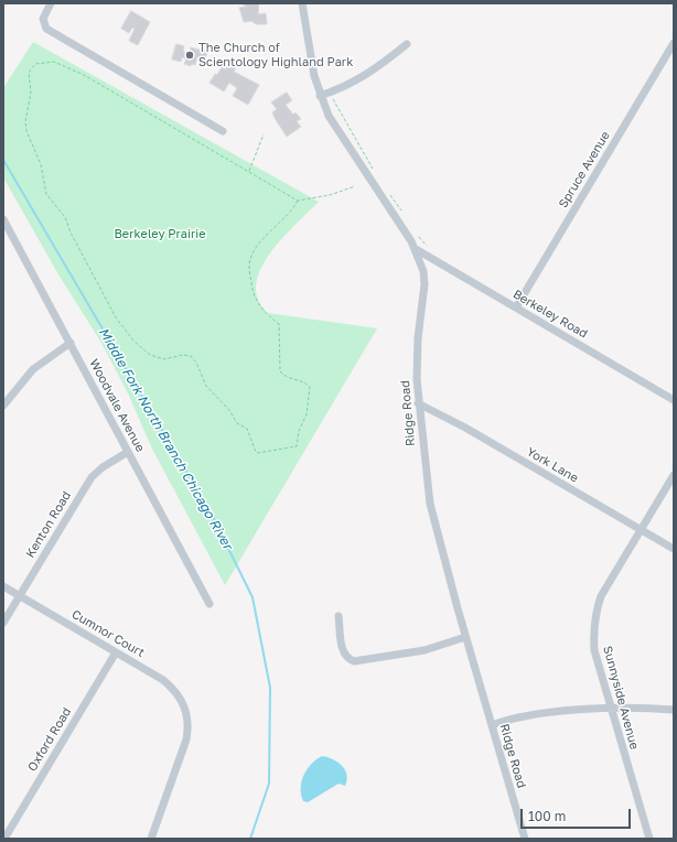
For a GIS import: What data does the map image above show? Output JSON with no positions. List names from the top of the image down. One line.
{"streets":{"street":["Spruce Avenue","Berkeley Road","Woodvale Avenue","Ridge Road","York Lane","Kenton Road","Cumnor Court","Sunnyside Avenue","Oxford Road"]},"crossings":[["Spruce Avenue","Berkeley Road"],["Berkeley Road","Ridge Road"],["Woodvale Avenue","Kenton Road"],["Ridge Road","York Lane"],["York Lane","Sunnyside Avenue"],["Kenton Road","Cumnor Court"],["Cumnor Court","Oxford Road"]],"water":["Middle Fork North Branch Chicago River"],"parks":["Berkeley Prairie"],"places":["The Church of Scientology Highland Park"],"scale_bar":"100 m"}
